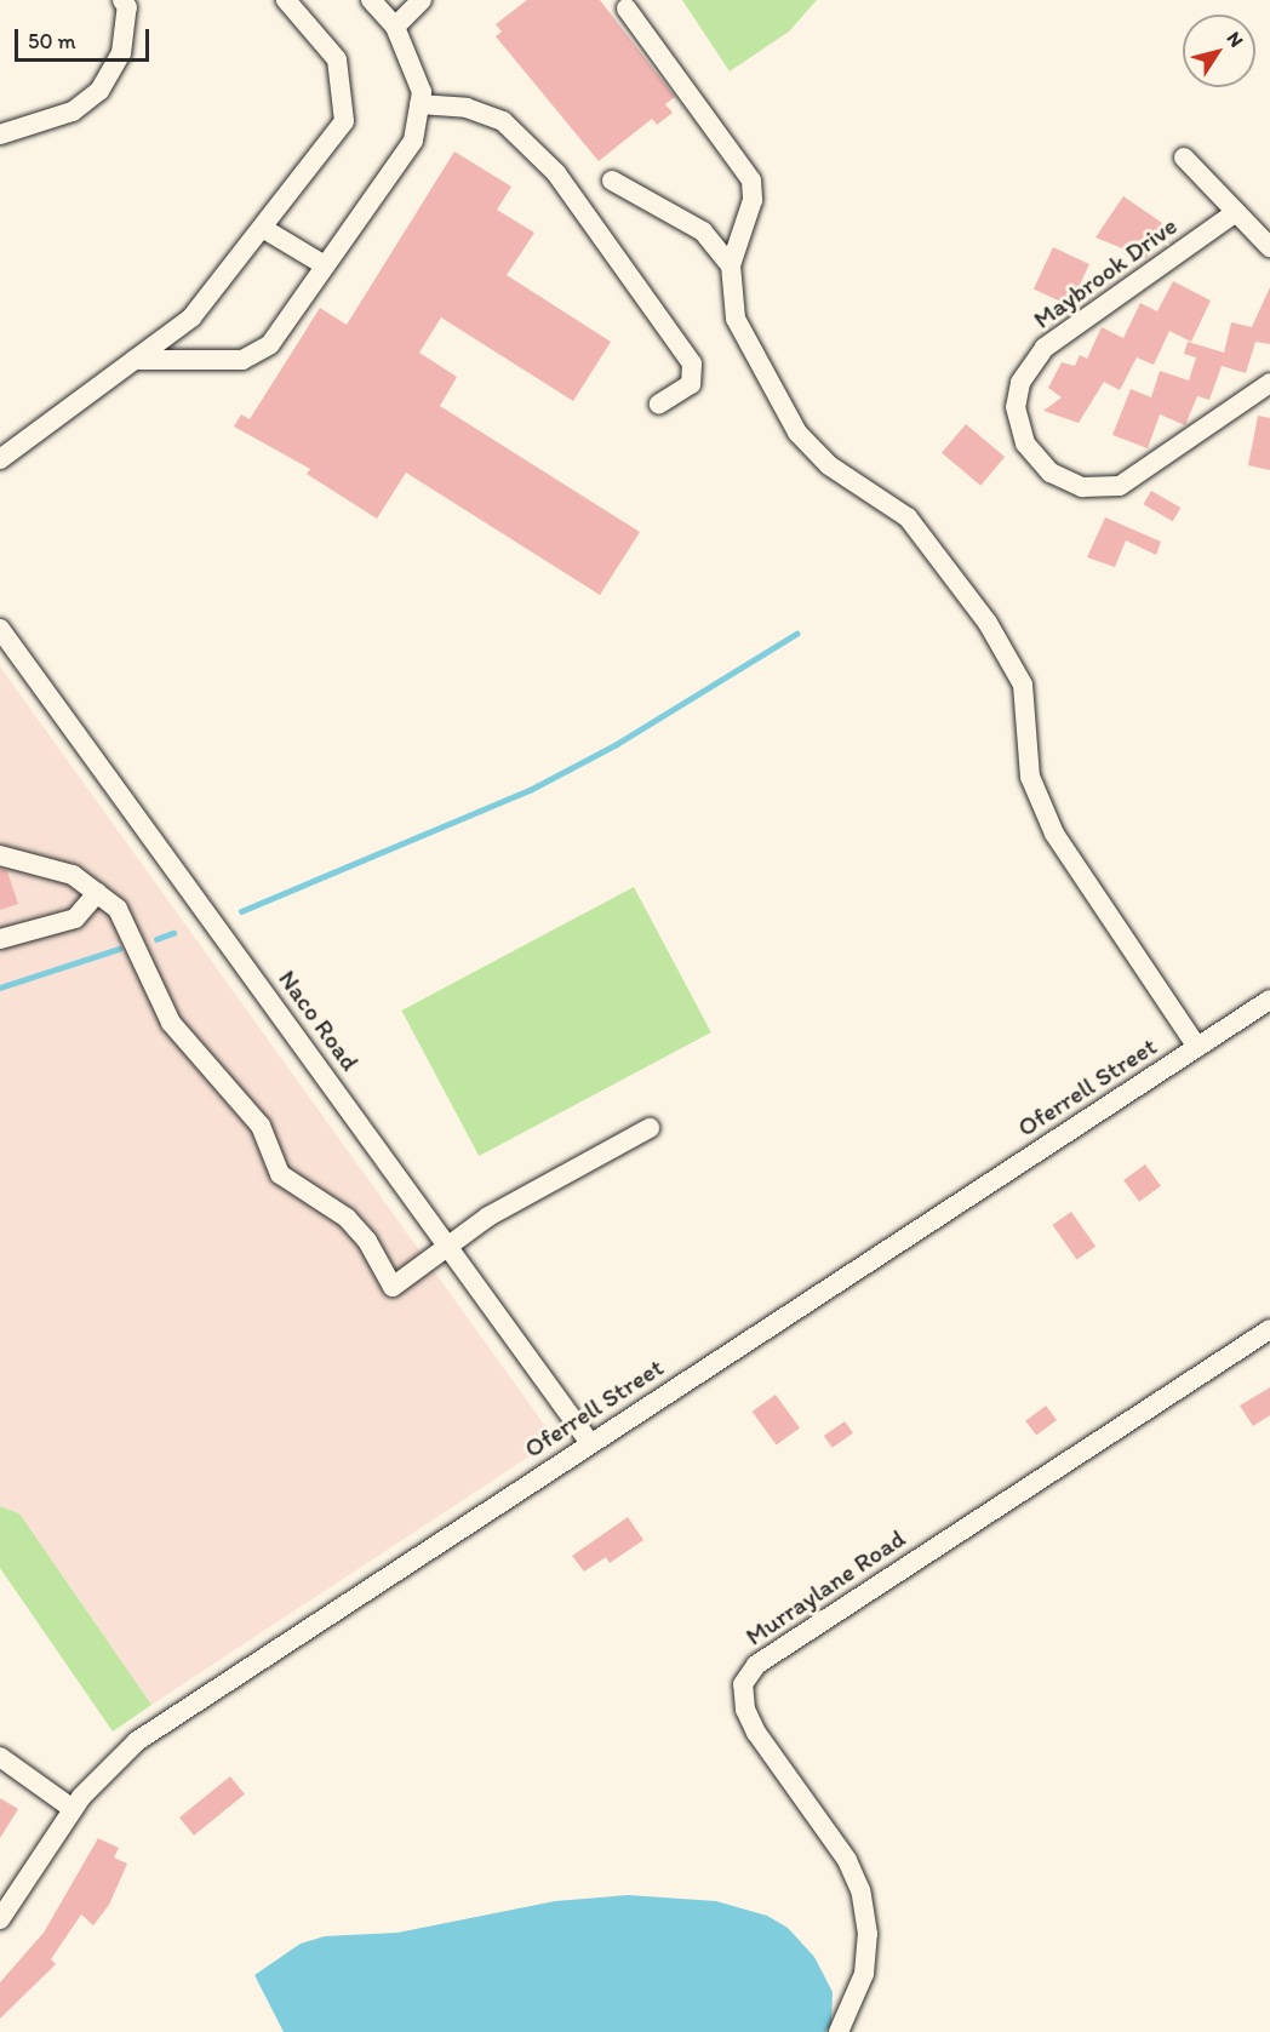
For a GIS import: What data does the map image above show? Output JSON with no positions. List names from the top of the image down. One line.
{"streets":{"street":["Maybrook Drive","Naco Road","Oferrell Street","Murraylane Road"]},"crossings":[["Naco Road","Oferrell Street"]],"scale_bar":"50 m","north":"top right"}
